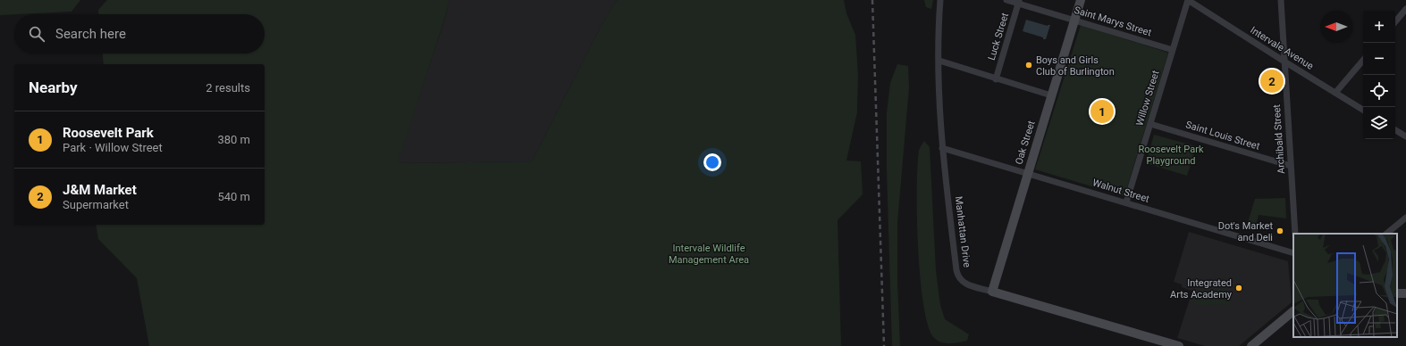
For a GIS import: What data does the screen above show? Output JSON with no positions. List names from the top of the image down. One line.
{"streets":{"street":["Saint Marys Street","Luck Street","Intervale Avenue","Willow Street","Saint Louis Street","Archibald Street","Oak Street","Walnut Street","Manhattan Drive"]},"crossings":[["Saint Marys Street","Luck Street"],["Saint Marys Street","Willow Street"],["Saint Marys Street","Oak Street"],["Intervale Avenue","Willow Street"],["Intervale Avenue","Archibald Street"],["Willow Street","Saint Louis Street"],["Willow Street","Walnut Street"],["Saint Louis Street","Archibald Street"],["Oak Street","Walnut Street"],["Oak Street","Manhattan Drive"],["Walnut Street","Manhattan Drive"]],"parks":["Roosevelt Park Playground","Intervale Wildlife Management Area"],"places":["Boys and Girls Club of Burlington","Dot's Market and Deli","Integrated Arts Academy"],"north":"left","page":{"map_buttons":["+","−"],"search":"Search here","heading":["Nearby","2 results"],"pins":["2","1"],"list":[{"mark":"1","name":"Roosevelt Park","note":"Park · Willow Street","value":"380 m"},{"mark":"2","name":"J&M Market","note":"Supermarket","value":"540 m"}]}}
